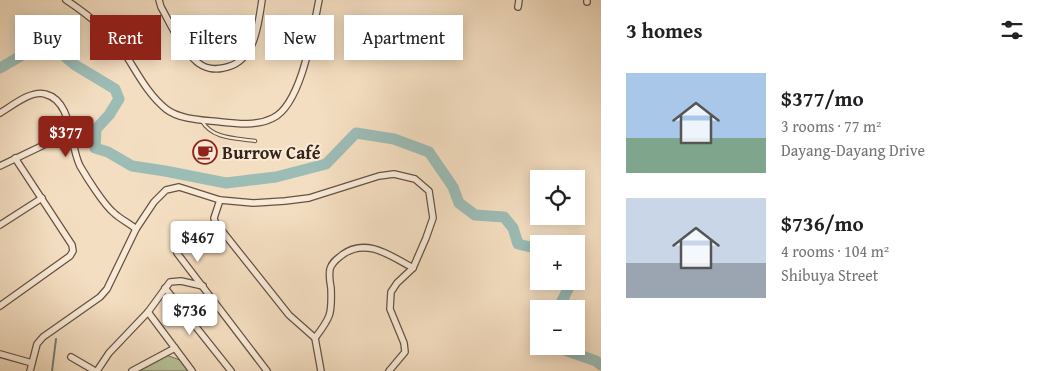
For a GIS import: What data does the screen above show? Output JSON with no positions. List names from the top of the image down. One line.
{"places":{"cafe":["Burrow Café"]},"page":{"heading":"3 homes","chip":["Buy","Rent","Filters","New","Apartment"],"list":[{"name":"$377/mo","note":"3 rooms · 77 m² · Dayang-Dayang Drive"},{"name":"$736/mo","note":"4 rooms · 104 m² · Shibuya Street"}],"price":["$377","$467","$736"],"map_buttons":["+","−"]}}
